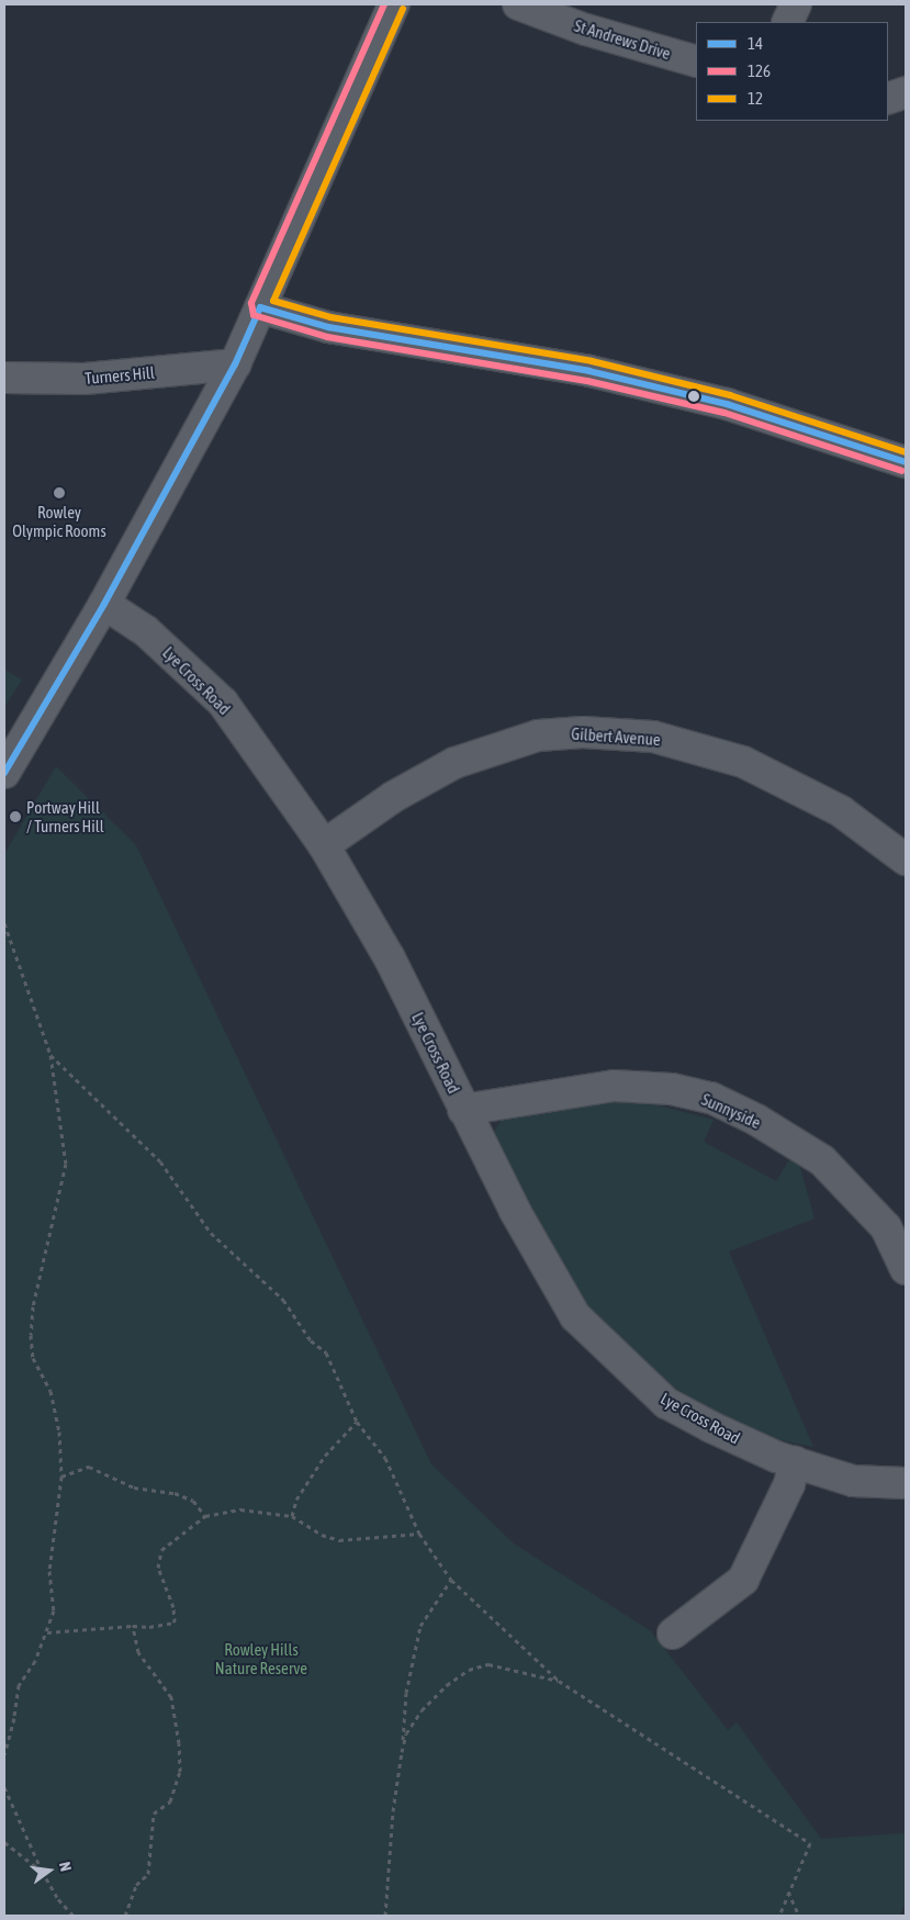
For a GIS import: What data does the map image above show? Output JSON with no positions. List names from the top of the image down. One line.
{"streets":{"street":["St Andrews Drive","Turners Hill","Lye Cross Road","Gilbert Avenue","Sunnyside"]},"crossings":[["Lye Cross Road","Gilbert Avenue"],["Lye Cross Road","Sunnyside"]],"parks":["Rowley Hills Nature Reserve"],"places":["Rowley Olympic Rooms","Portway Hill / Turners Hill"],"lines":["transit line 126","transit line 12","transit line 14"],"legend":["14","126","12"],"north":"right"}
